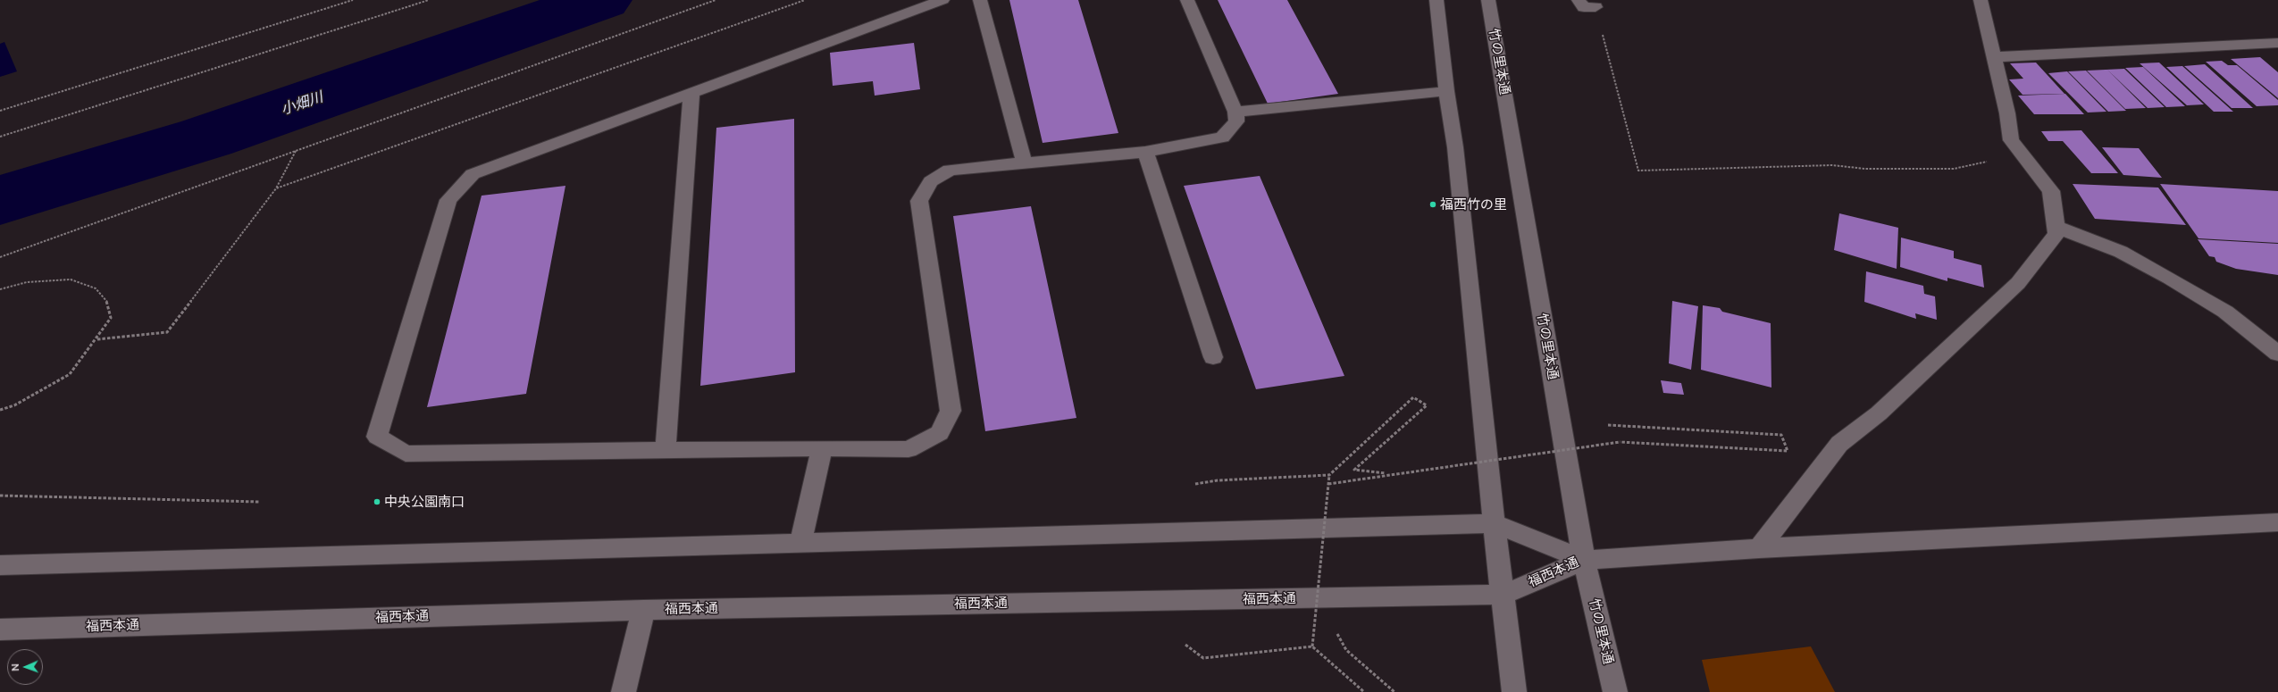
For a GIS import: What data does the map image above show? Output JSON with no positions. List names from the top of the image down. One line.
{"streets":{"street":["竹の里本通","福西本通"]},"crossings":[["竹の里本通","福西本通"]],"water":["小畑川"],"places":["福西竹の里","中央公園南口"],"north":"left"}
